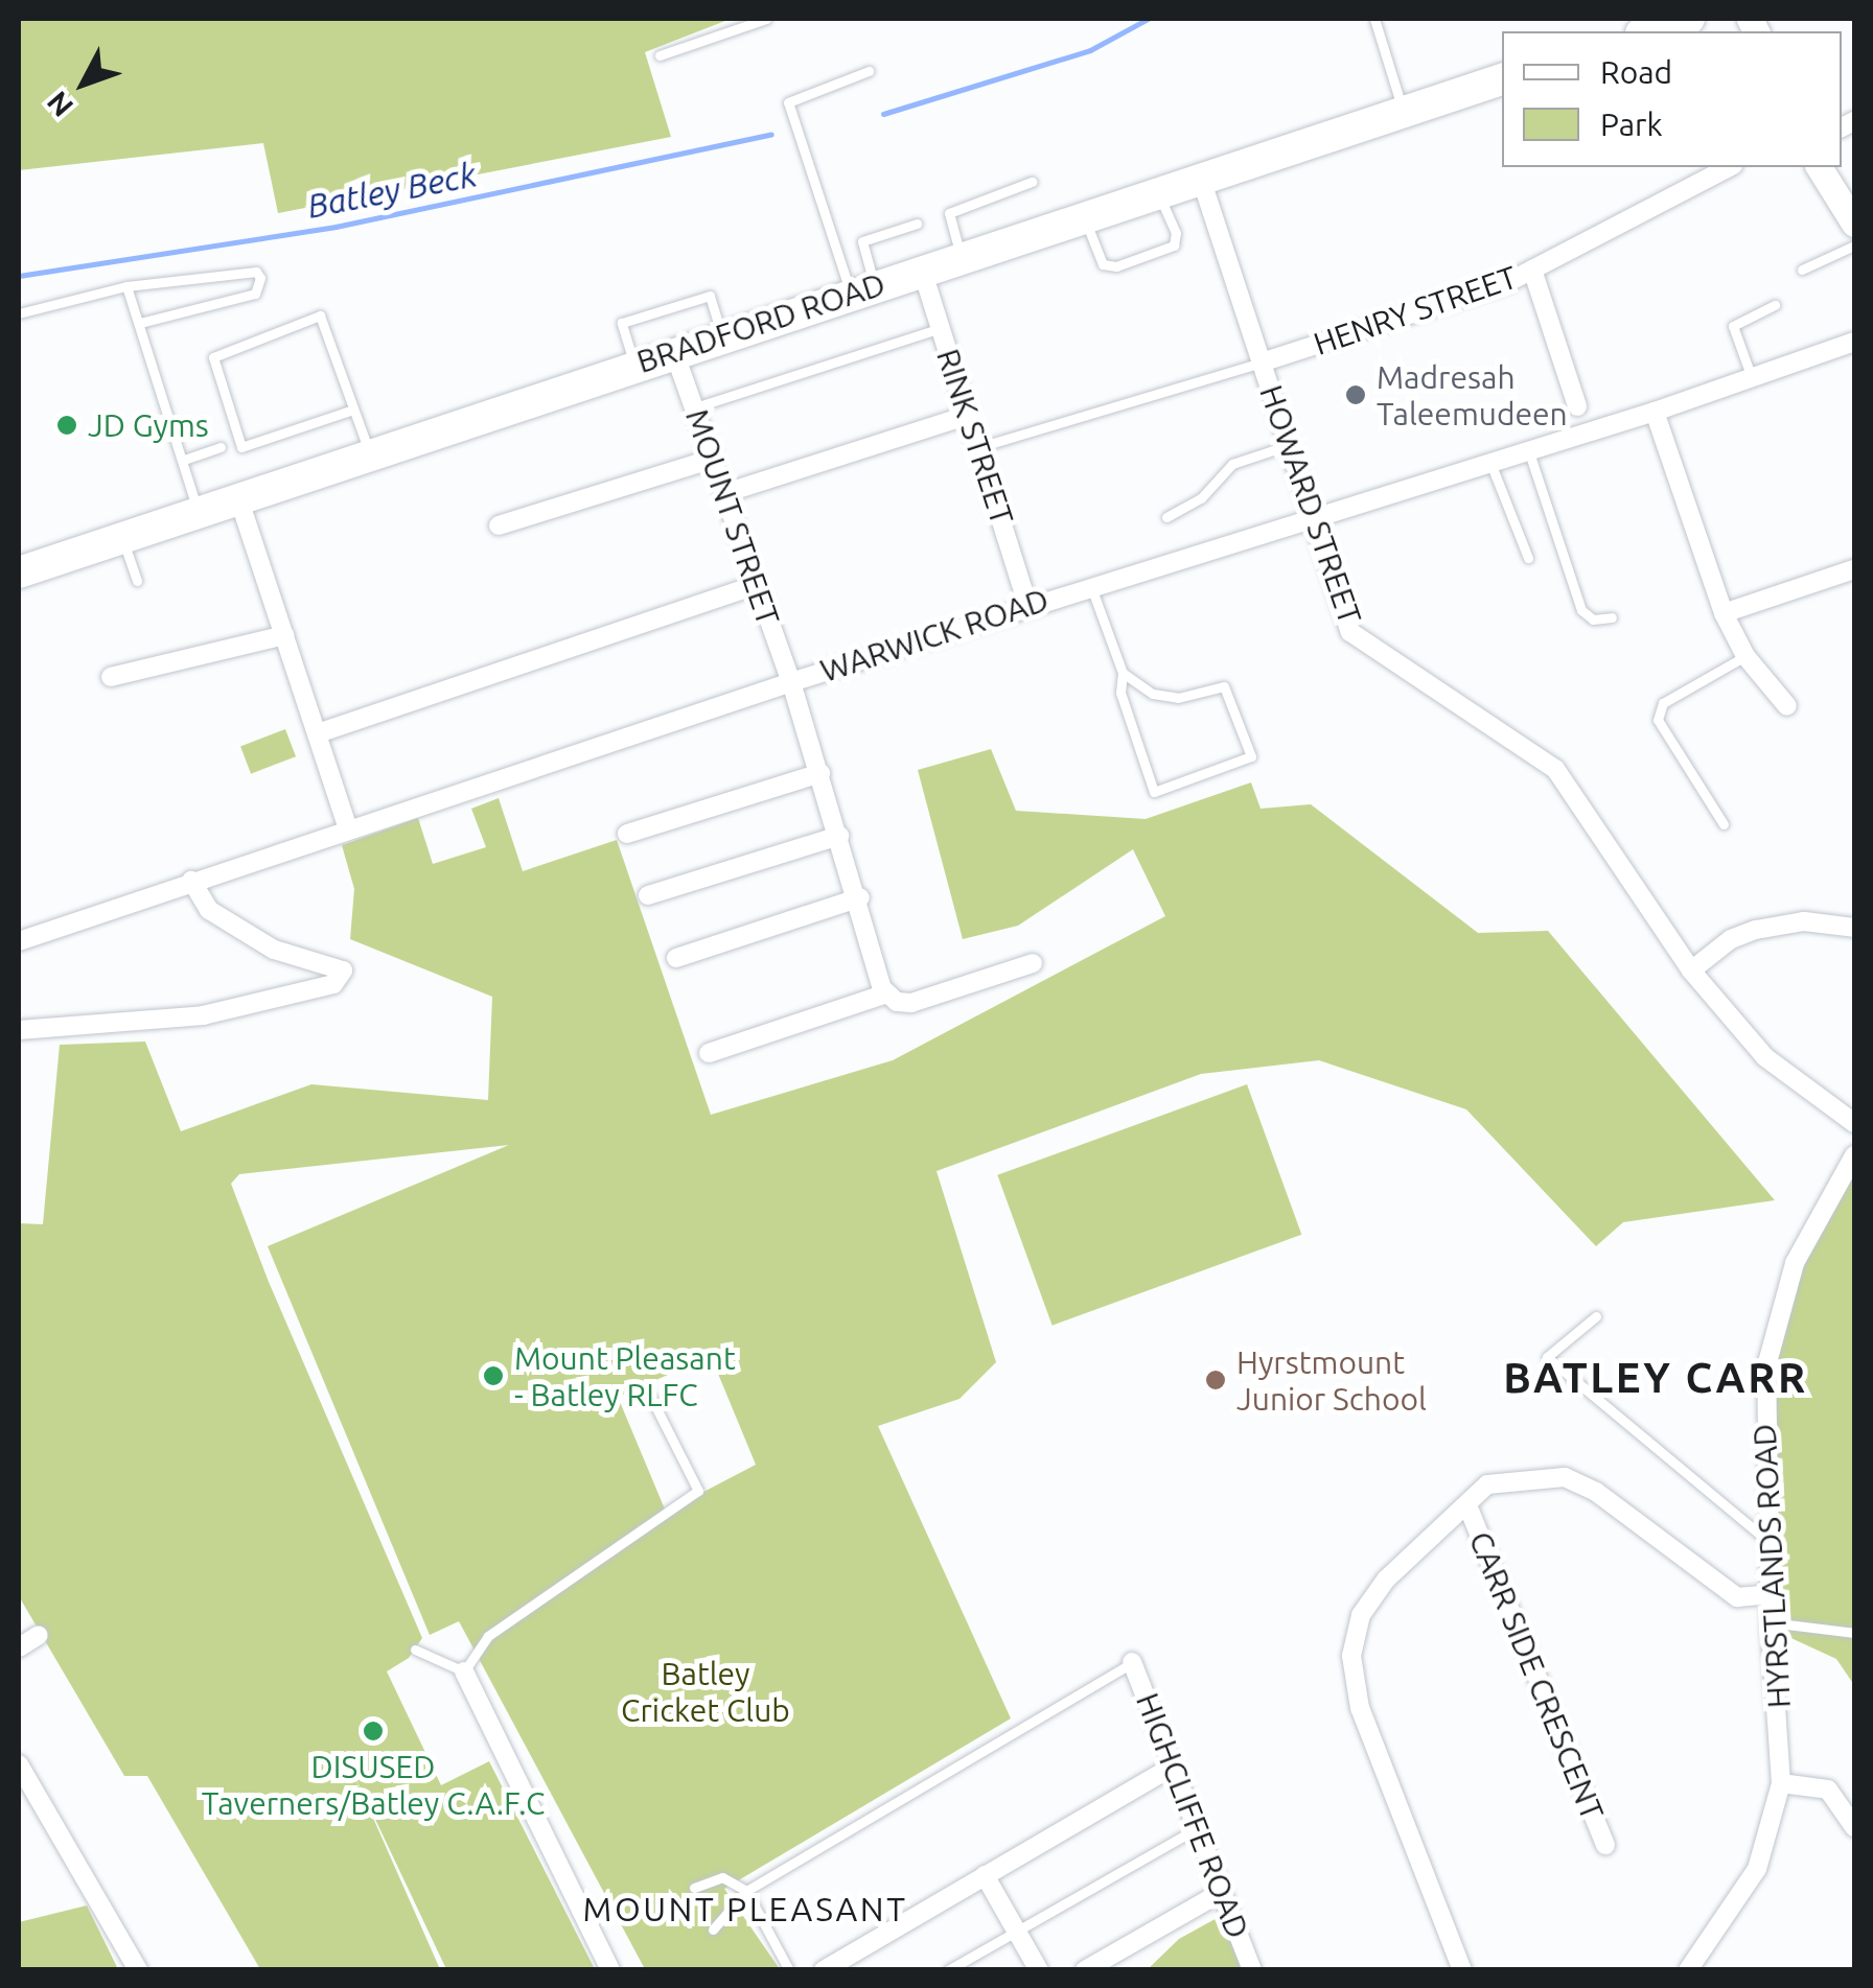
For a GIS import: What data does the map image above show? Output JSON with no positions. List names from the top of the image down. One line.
{"streets":{"main road":["BRADFORD ROAD"],"street":["HENRY STREET","RINK STREET","HOWARD STREET","MOUNT STREET","WARWICK ROAD","HYRSTLANDS ROAD","CARR SIDE CRESCENT","HIGHCLIFFE ROAD"]},"crossings":[["HENRY STREET","HOWARD STREET"],["BRADFORD ROAD","RINK STREET"],["BRADFORD ROAD","HOWARD STREET"],["BRADFORD ROAD","MOUNT STREET"],["RINK STREET","WARWICK ROAD"],["HOWARD STREET","WARWICK ROAD"],["MOUNT STREET","WARWICK ROAD"],["HYRSTLANDS ROAD","CARR SIDE CRESCENT"]],"districts":["BATLEY CARR","MOUNT PLEASANT"],"water":["Batley Beck"],"parks":["Batley Cricket Club"],"places":["Madresah Taleemudeen","JD Gyms","Mount Pleasant - Batley RLFC","Hyrstmount Junior School","DISUSED Taverners/Batley C.A.F.C"],"legend":["Road","Park"],"north":"bottom left"}
